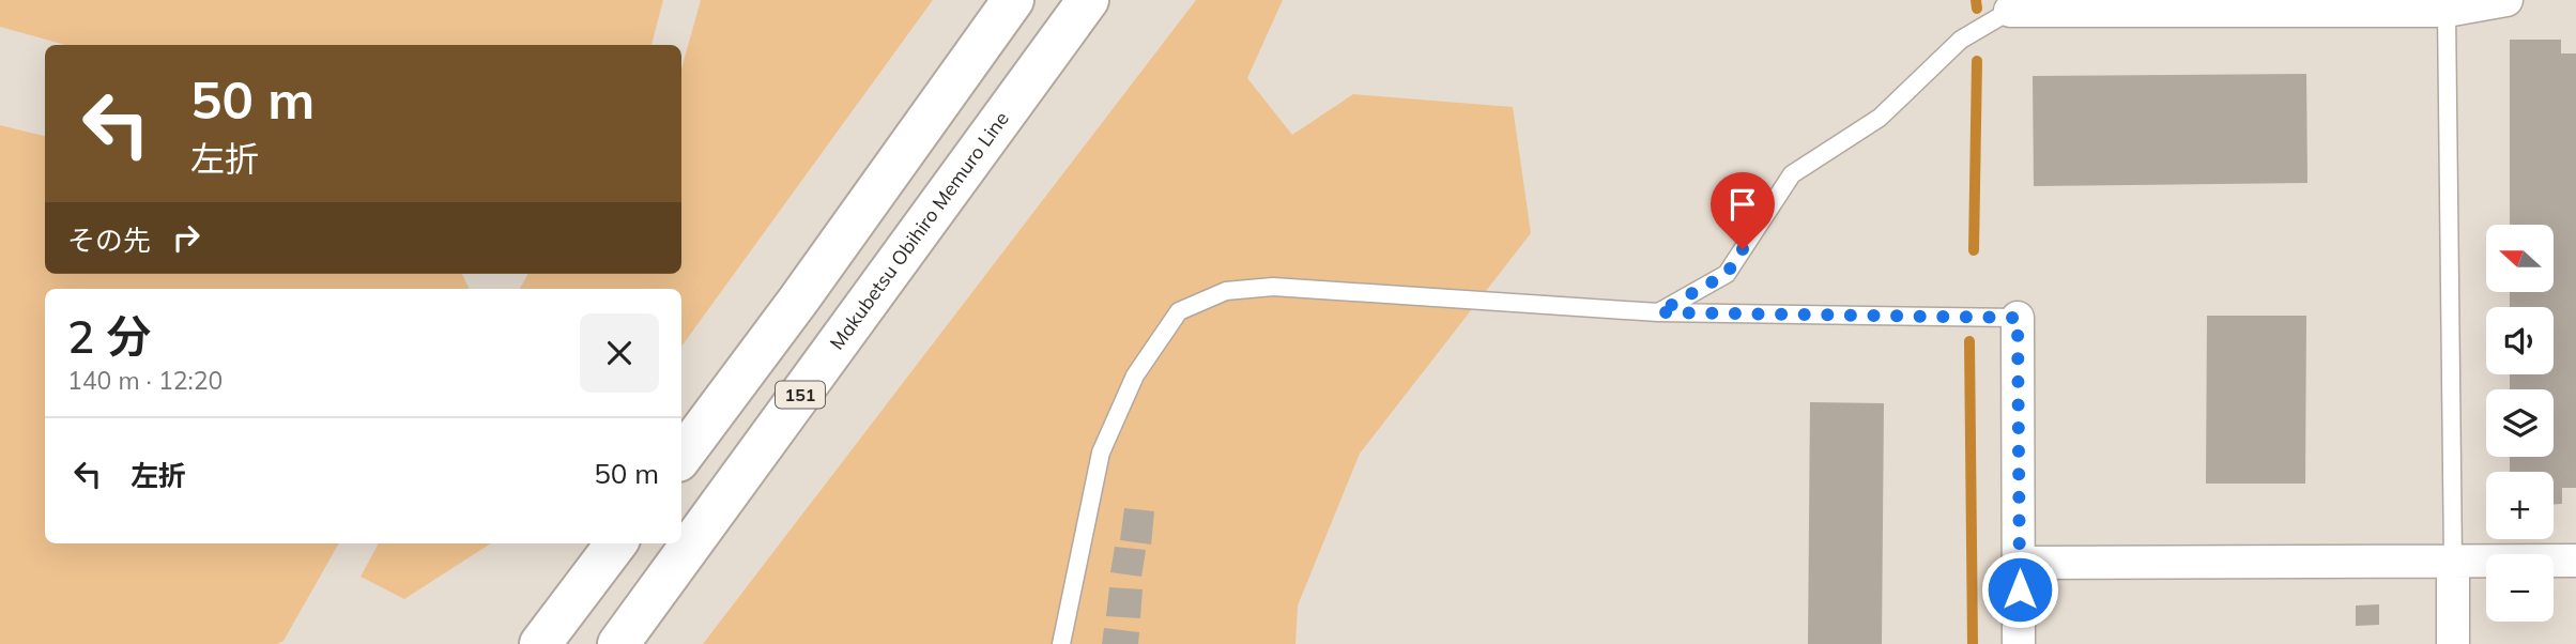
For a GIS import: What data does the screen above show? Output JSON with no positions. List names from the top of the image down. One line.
{"streets":{"main road":["Makubetsu Obihiro Memuro Line","151"]},"north":"left","page":{"turn":["50 m","左折"],"then":"その先","map_buttons":["+","−"],"heading":["2 分","140 m · 12:20"],"list":[{"name":"左折","value":"50 m"}]}}
